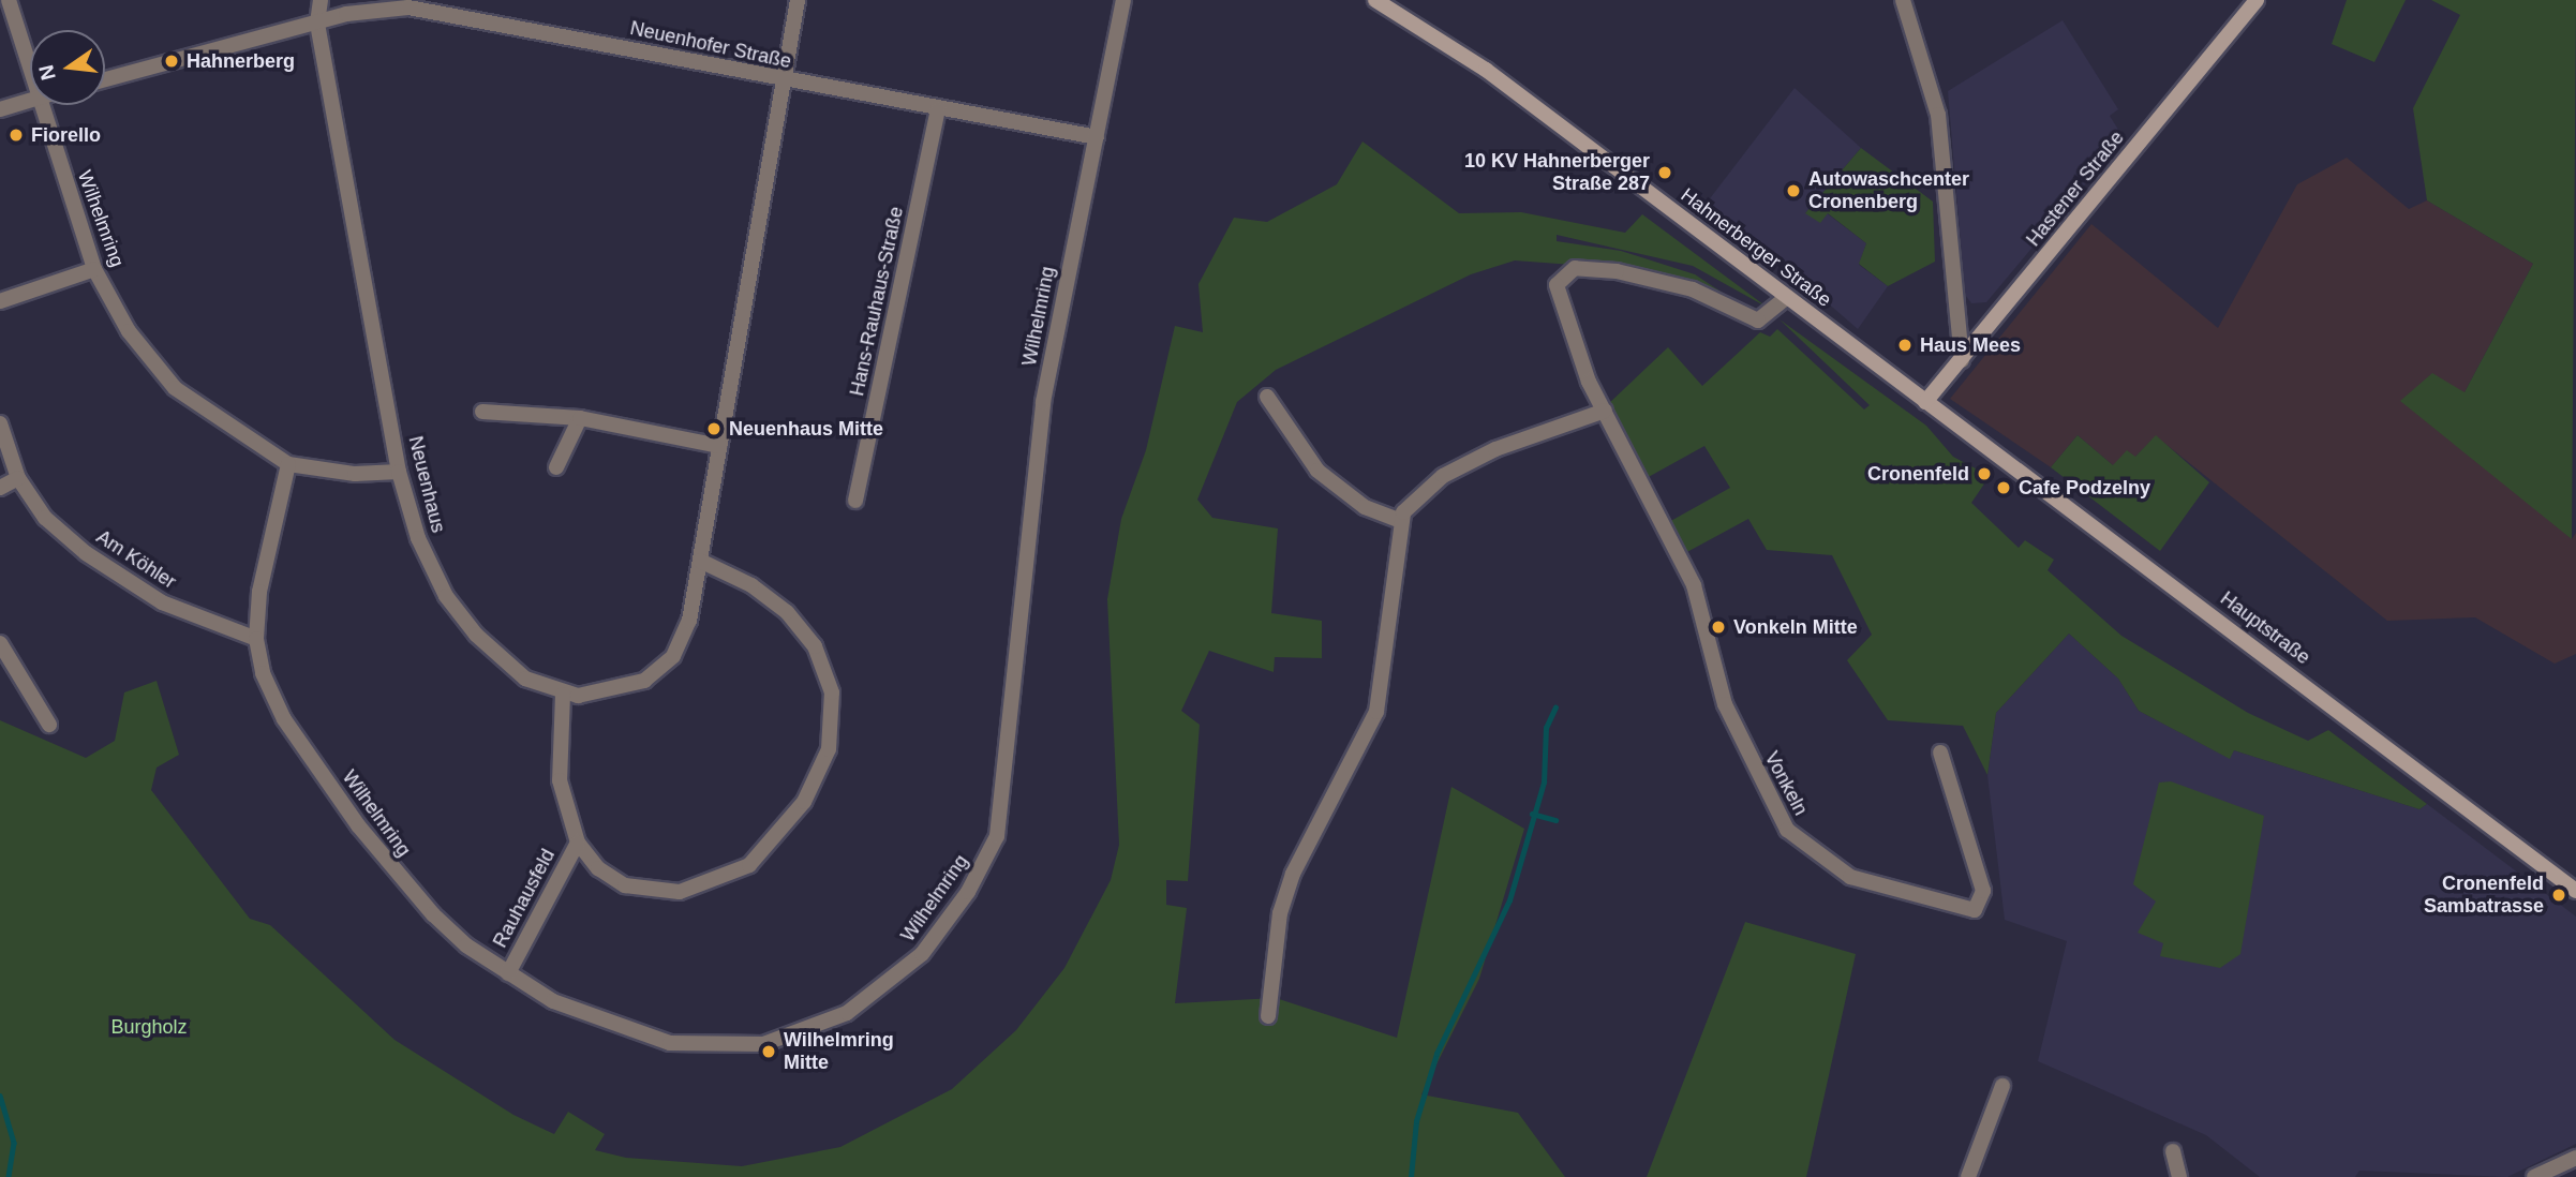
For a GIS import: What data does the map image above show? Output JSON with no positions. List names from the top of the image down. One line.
{"streets":{"main road":["Hastener Straße","Hahnerberger Straße","Hauptstraße"],"street":["Neuenhofer Straße","Wilhelmring","Hans-Rauhaus-Straße","Neuenhaus","Am Köhler","Vonkeln","Rauhausfeld"]},"crossings":[["Neuenhofer Straße","Wilhelmring"],["Neuenhofer Straße","Hans-Rauhaus-Straße"],["Neuenhofer Straße","Neuenhaus"],["Hastener Straße","Hahnerberger Straße"],["Hastener Straße","Hauptstraße"],["Wilhelmring","Neuenhaus"],["Wilhelmring","Am Köhler"],["Wilhelmring","Rauhausfeld"],["Hahnerberger Straße","Hauptstraße"],["Hahnerberger Straße","Vonkeln"],["Neuenhaus","Rauhausfeld"]],"parks":["Burgholz"],"places":["Hahnerberg","Fiorello","10 KV Hahnerberger Straße 287","Autowaschcenter Cronenberg","Haus Mees","Neuenhaus Mitte","Cronenfeld","Cafe Podzelny","Vonkeln Mitte","Cronenfeld Sambatrasse","Wilhelmring Mitte"],"north":"left"}
